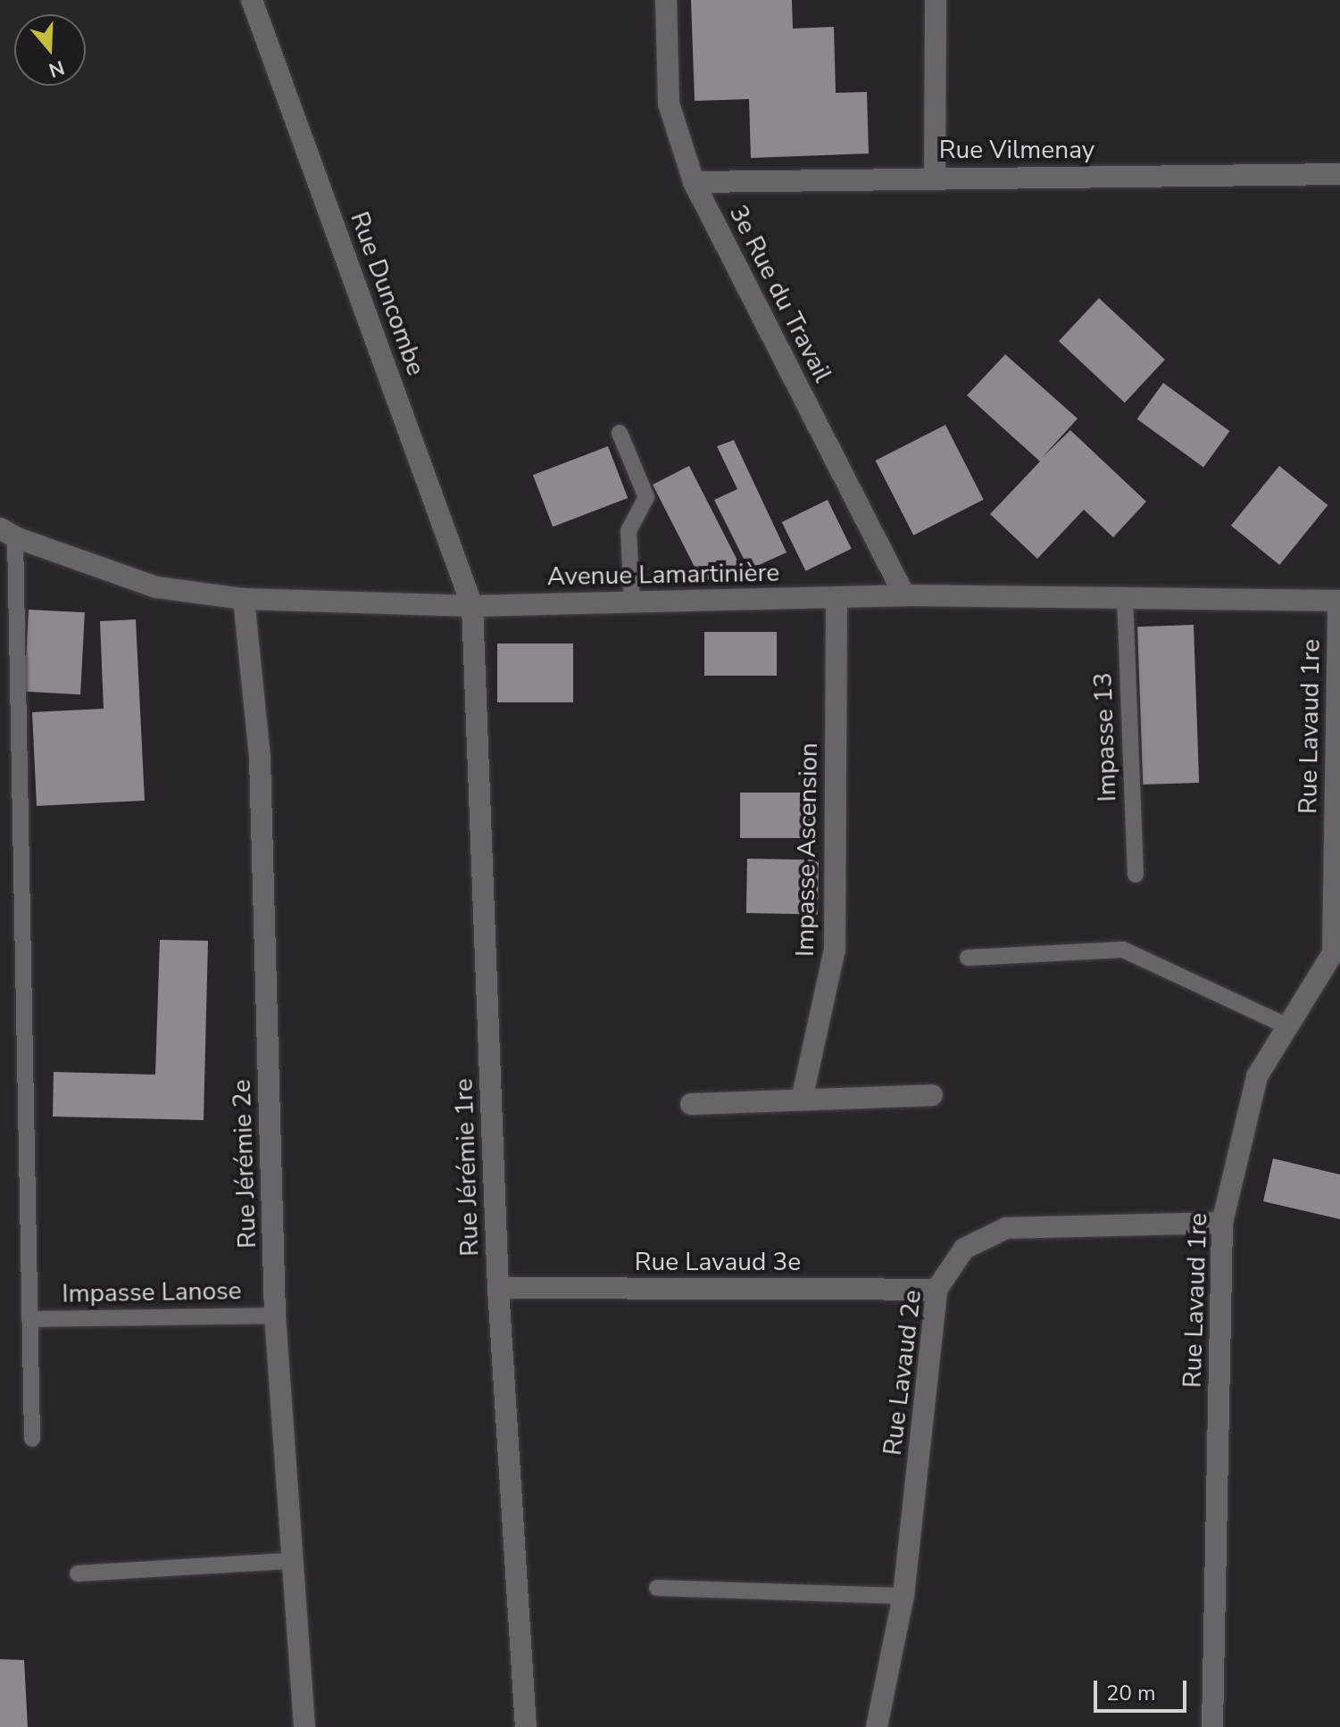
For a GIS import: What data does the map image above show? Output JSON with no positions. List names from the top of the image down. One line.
{"streets":{"street":["Rue Vilmenay","Rue Duncombe","3e Rue du Travail","Avenue Lamartinière","Rue Lavaud 1re","Impasse Ascension","Rue Jérémie 2e","Rue Jérémie 1re","Rue Lavaud 3e","Rue Lavaud 2e"],"lane":["Impasse 13","Impasse Lanose"]},"crossings":[["Rue Vilmenay","3e Rue du Travail"],["Rue Duncombe","Avenue Lamartinière"],["Rue Duncombe","Rue Jérémie 1re"],["3e Rue du Travail","Avenue Lamartinière"],["Avenue Lamartinière","Rue Lavaud 1re"],["Avenue Lamartinière","Impasse 13"],["Avenue Lamartinière","Impasse Ascension"],["Avenue Lamartinière","Rue Jérémie 2e"],["Avenue Lamartinière","Rue Jérémie 1re"],["Rue Lavaud 1re","Rue Lavaud 2e"],["Rue Jérémie 2e","Impasse Lanose"],["Rue Jérémie 1re","Rue Lavaud 3e"],["Rue Lavaud 3e","Rue Lavaud 2e"]],"scale_bar":"20 m","north":"bottom"}
